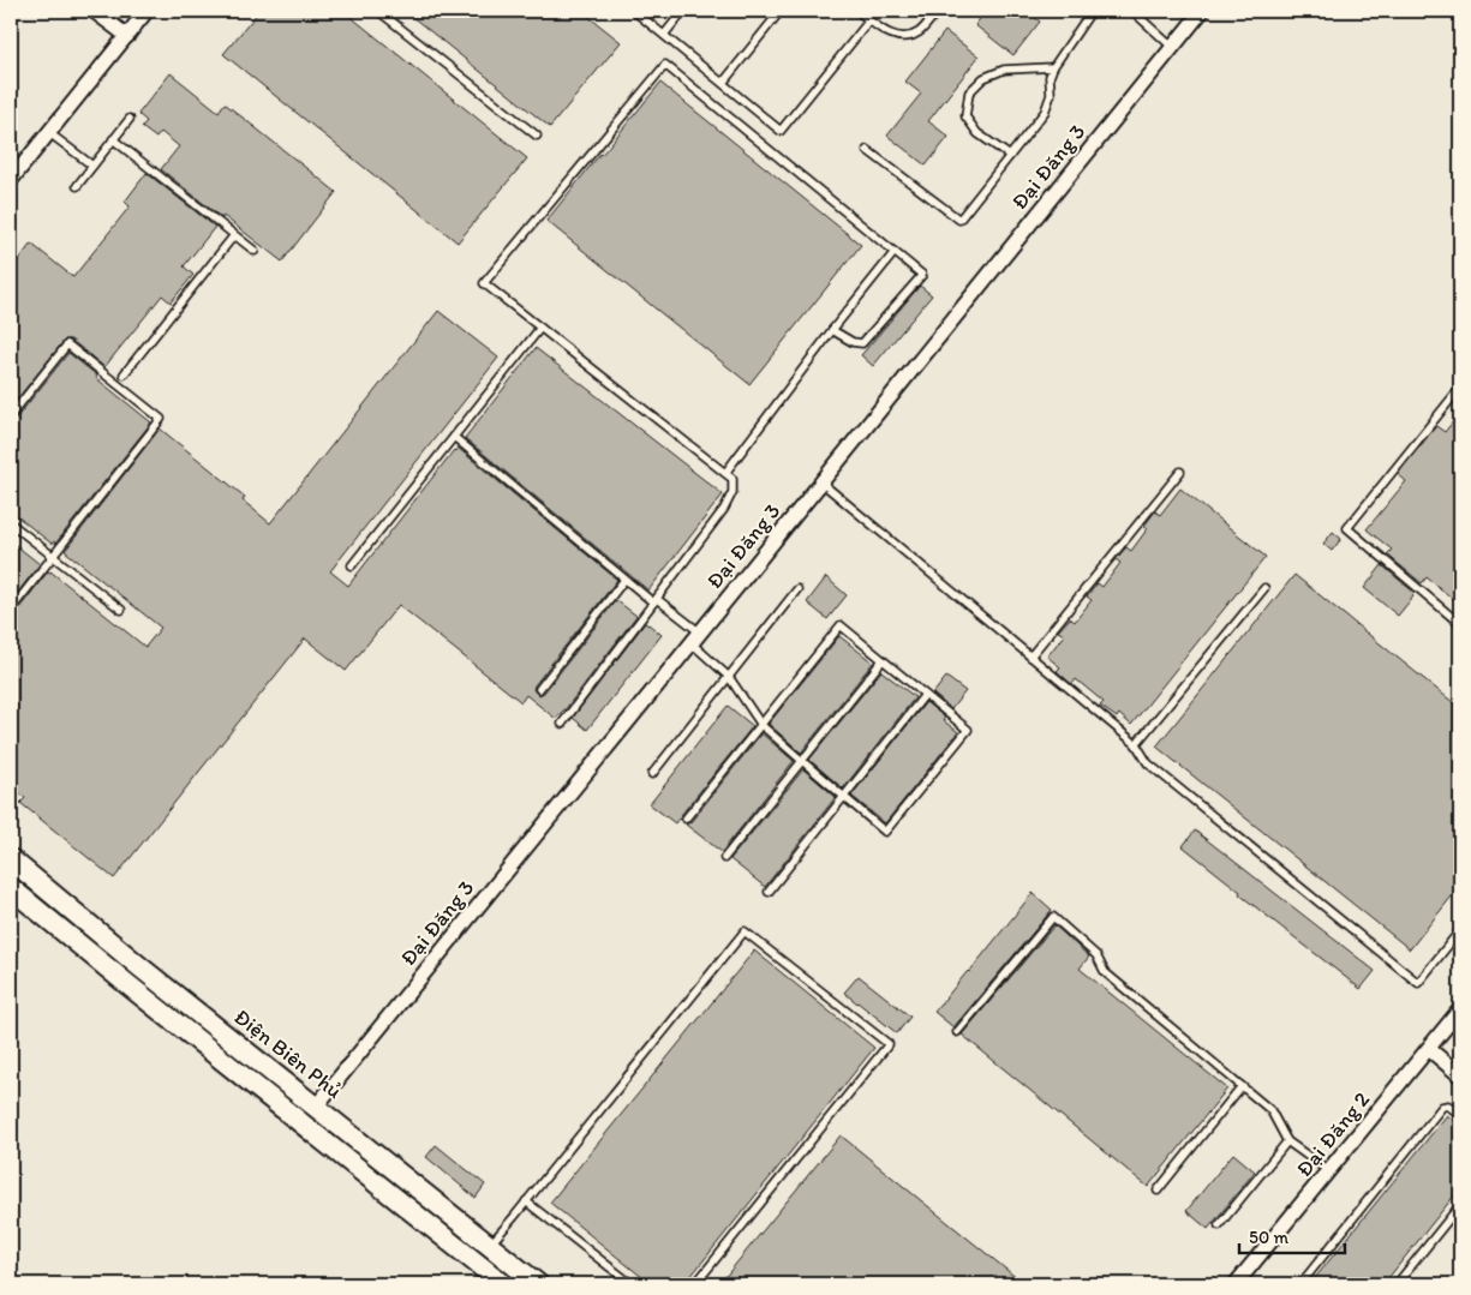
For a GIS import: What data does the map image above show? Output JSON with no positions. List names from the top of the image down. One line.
{"streets":{"main road":["Điện Biên Phủ"],"street":["Đại Đăng 3","Đại Đăng 2"]},"crossings":[["Đại Đăng 3","Điện Biên Phủ"]],"scale_bar":"50 m"}
